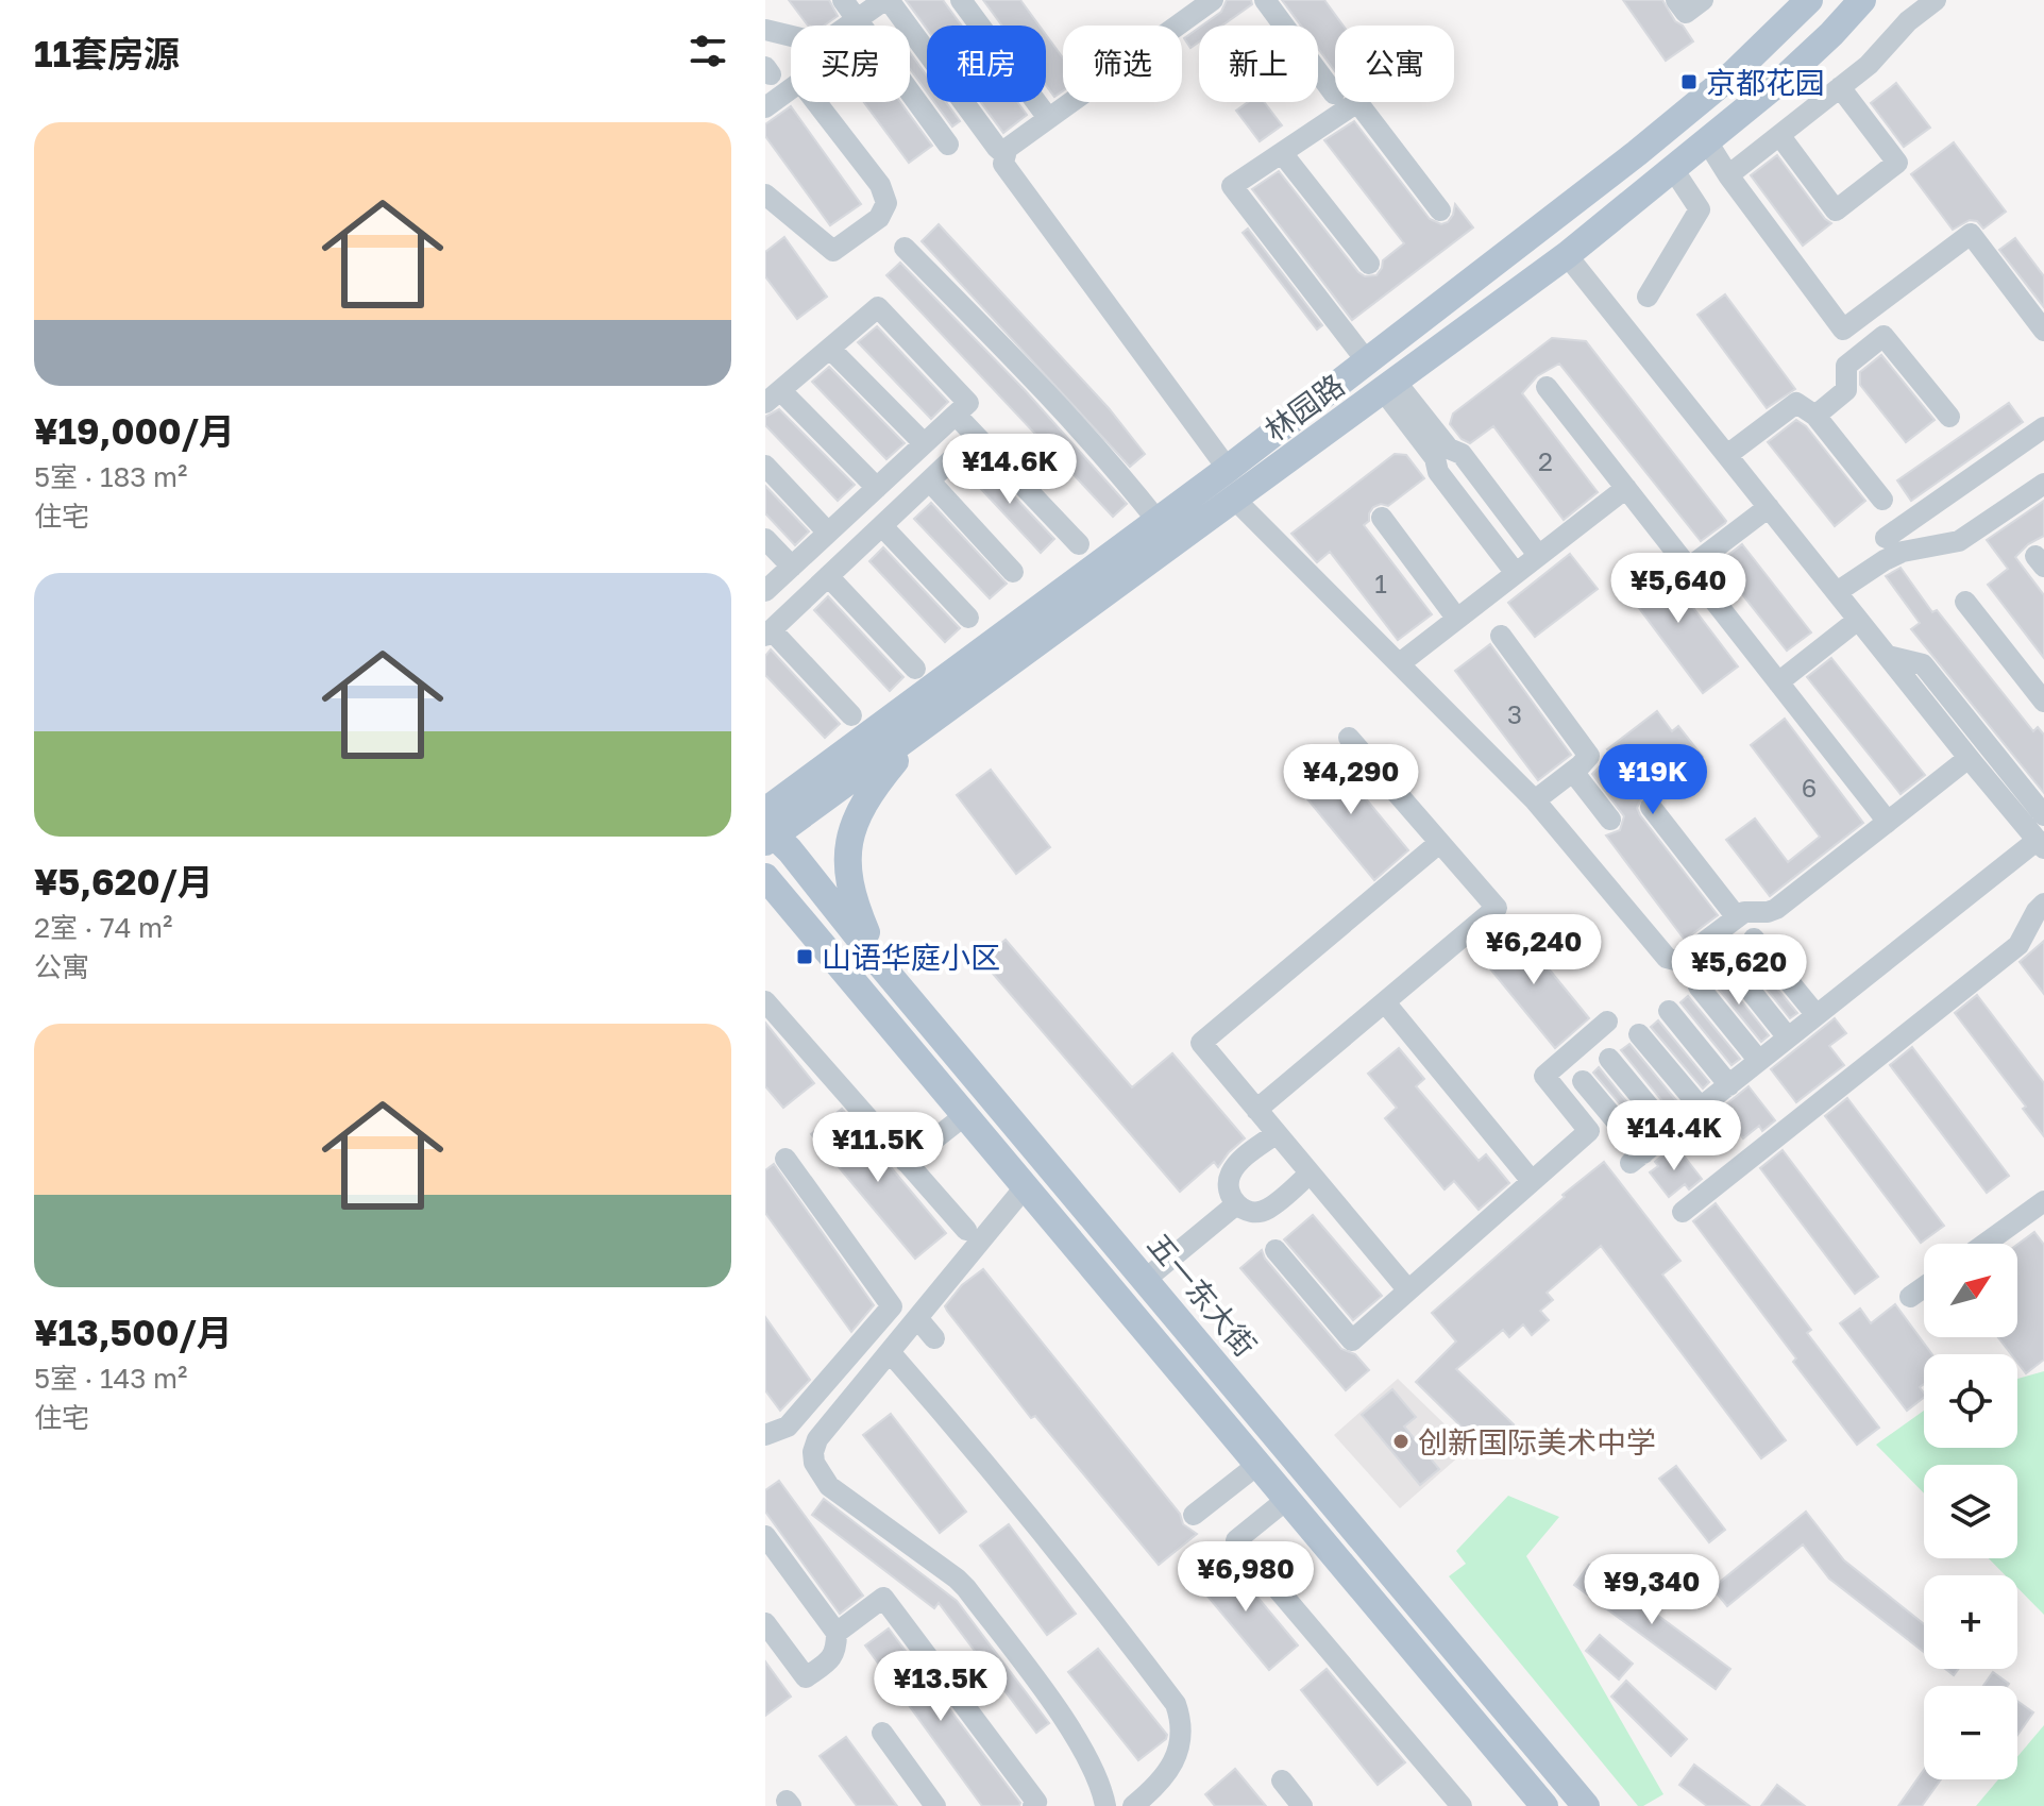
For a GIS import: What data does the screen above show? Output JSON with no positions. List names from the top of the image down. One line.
{"streets":{"main road":["林园路","五一东大街"]},"crossings":[["林园路","五一东大街"]],"places":{"transit":["京都花园","山语华庭小区"],"other":["创新国际美术中学"]},"house_numbers":["2","1","3","6"],"north":"top right","page":{"heading":"11套房源","chip":["买房","租房","筛选","新上","公寓"],"list":[{"name":"¥19,000/月","note":"5室 · 183 m² · 住宅"},{"name":"¥5,620/月","note":"2室 · 74 m² · 公寓"},{"name":"¥13,500/月","note":"5室 · 143 m² · 住宅"}],"price":["¥14.6K","¥5,640","¥4,290","¥19K","¥6,240","¥5,620","¥14.4K","¥11.5K","¥6,980","¥9,340","¥13.5K"],"map_buttons":["+","−"]}}
